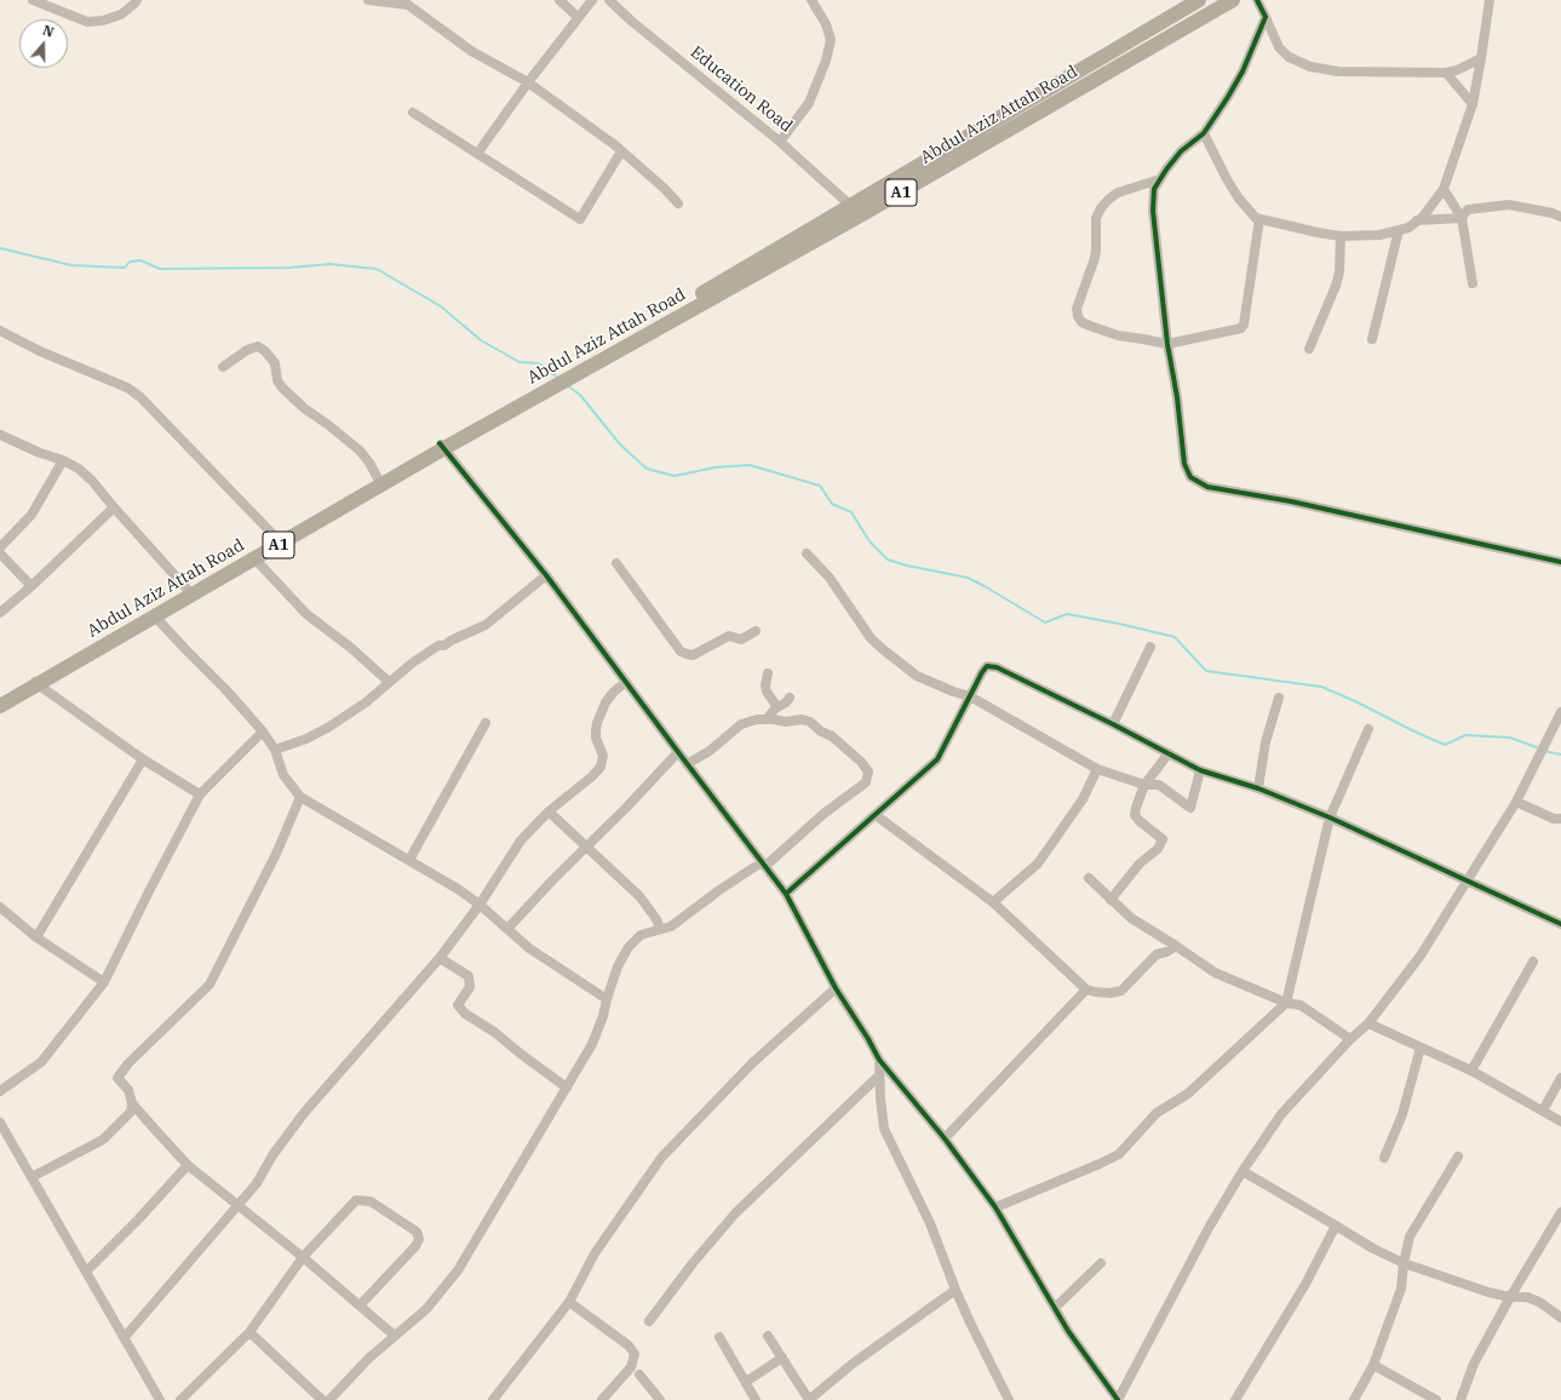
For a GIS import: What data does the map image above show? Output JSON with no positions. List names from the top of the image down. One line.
{"streets":{"highway":["Abdul Aziz Attah Road","A1"],"street":["Education Road"]},"crossings":[["Education Road","Abdul Aziz Attah Road"]],"north":"top"}
